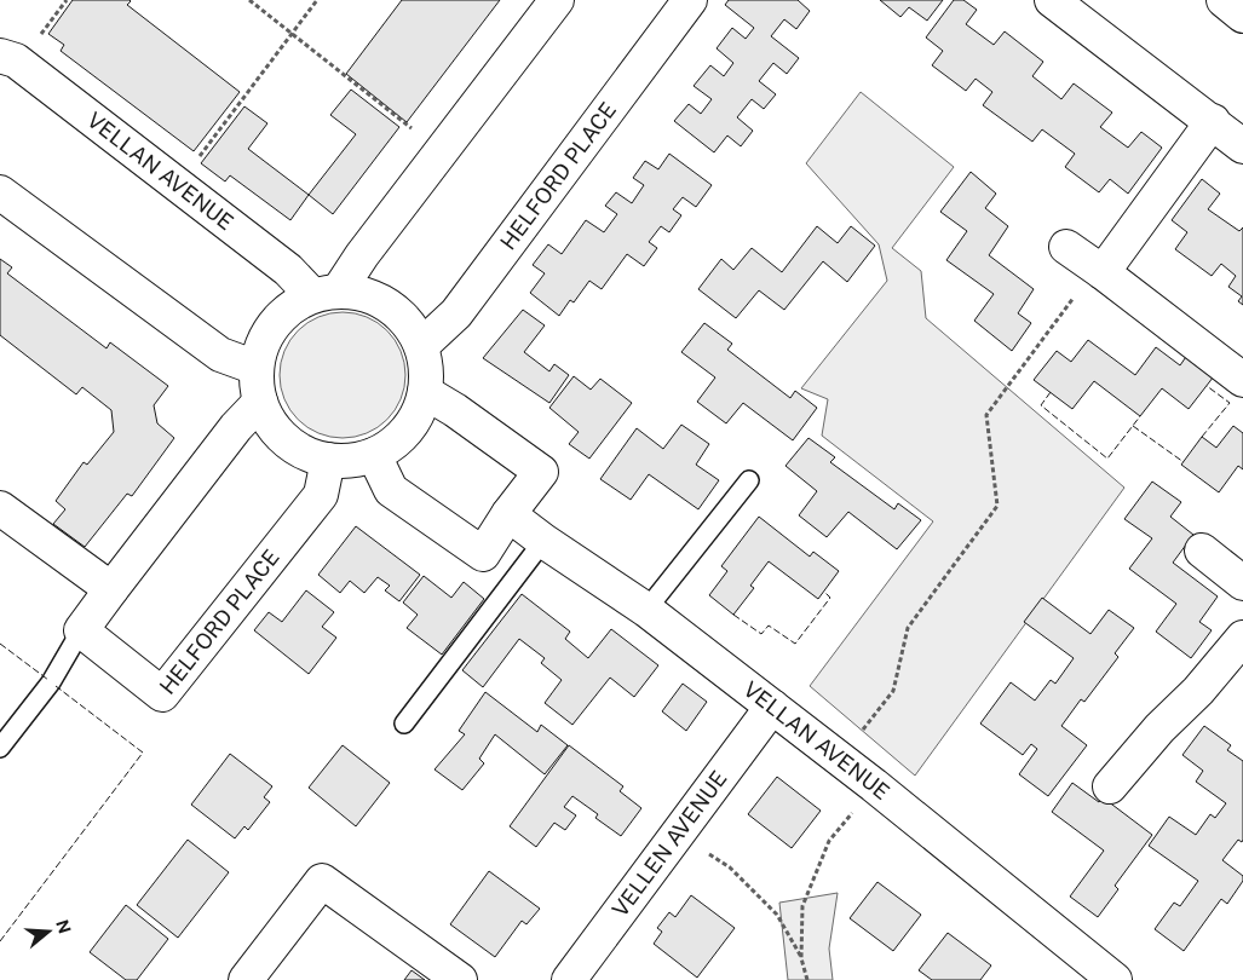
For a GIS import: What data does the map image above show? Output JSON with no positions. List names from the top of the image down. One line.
{"streets":{"street":["VELLAN AVENUE","HELFORD PLACE","VELLEN AVENUE"]},"crossings":[["VELLAN AVENUE","HELFORD PLACE"],["VELLAN AVENUE","VELLEN AVENUE"]],"north":"right"}
